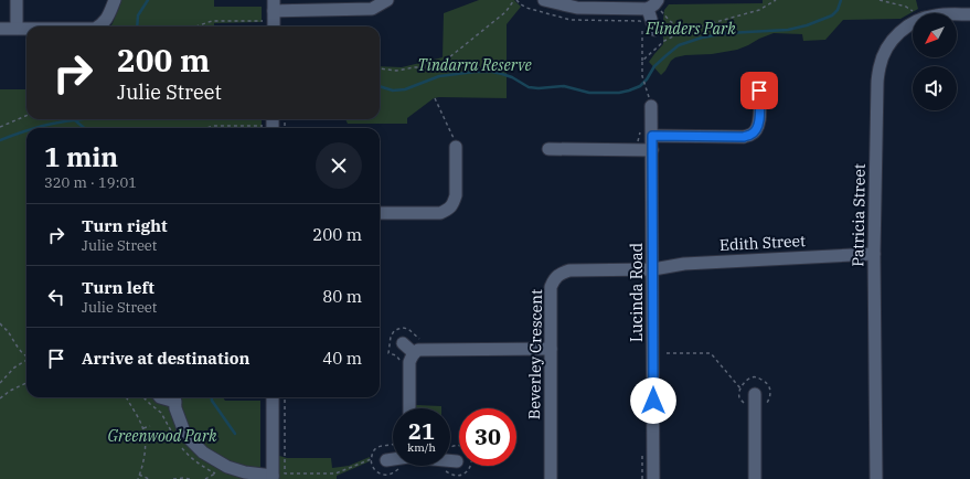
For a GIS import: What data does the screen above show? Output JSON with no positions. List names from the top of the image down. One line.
{"streets":{"street":["Patricia Street","Edith Street","Lucinda Road","Beverley Crescent"]},"crossings":[["Patricia Street","Edith Street"],["Edith Street","Lucinda Road"],["Edith Street","Beverley Crescent"],["Lucinda Road","Beverley Crescent"]],"parks":["Flinders Park","Tindarra Reserve","Greenwood Park"],"north":"bottom left","page":{"turn":["200 m","Julie Street"],"heading":["1 min","320 m · 19:01"],"list":[{"name":"Turn right","note":"Julie Street","value":"200 m"},{"name":"Turn left","note":"Julie Street","value":"80 m"},{"name":"Arrive at destination","value":"40 m"}],"speed":"21 km/h","limit":"30"}}
